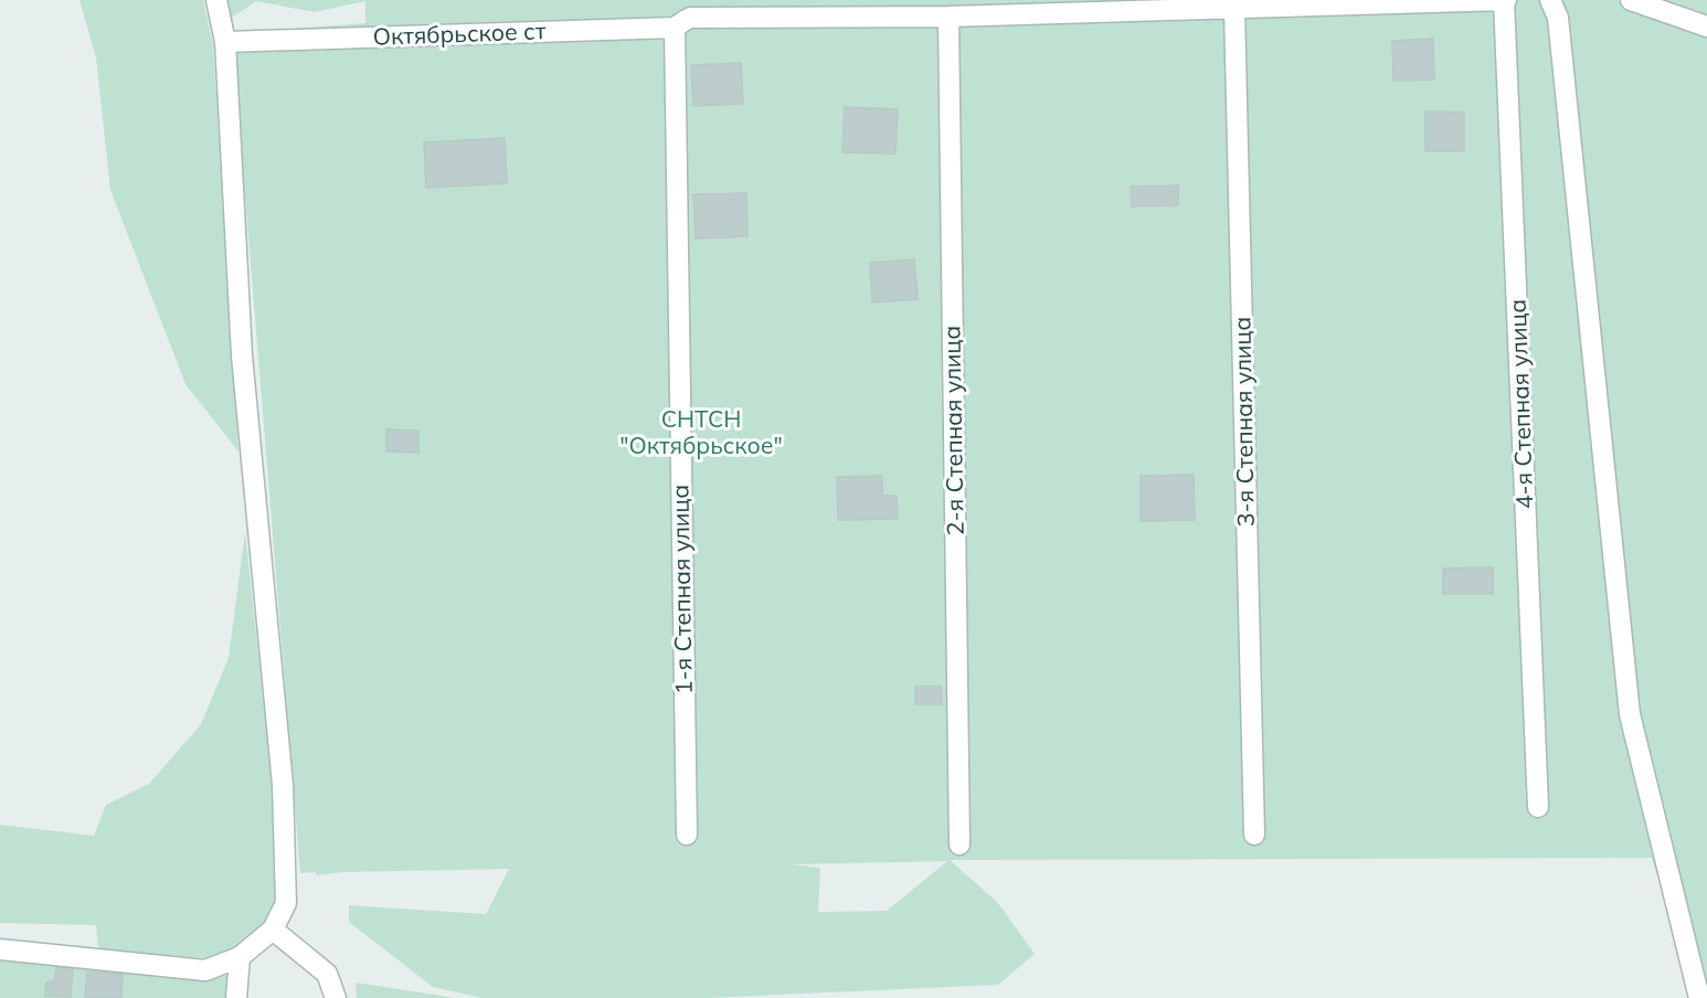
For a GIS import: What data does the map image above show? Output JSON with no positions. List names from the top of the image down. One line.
{"streets":{"street":["Октябрьское ст","4-я Степная улица","3-я Степная улица","2-я Степная улица","1-я Степная улица"]},"crossings":[["Октябрьское ст","4-я Степная улица"],["Октябрьское ст","3-я Степная улица"],["Октябрьское ст","2-я Степная улица"],["Октябрьское ст","1-я Степная улица"]],"parks":["СНТСН \"Октябрьское\""]}
